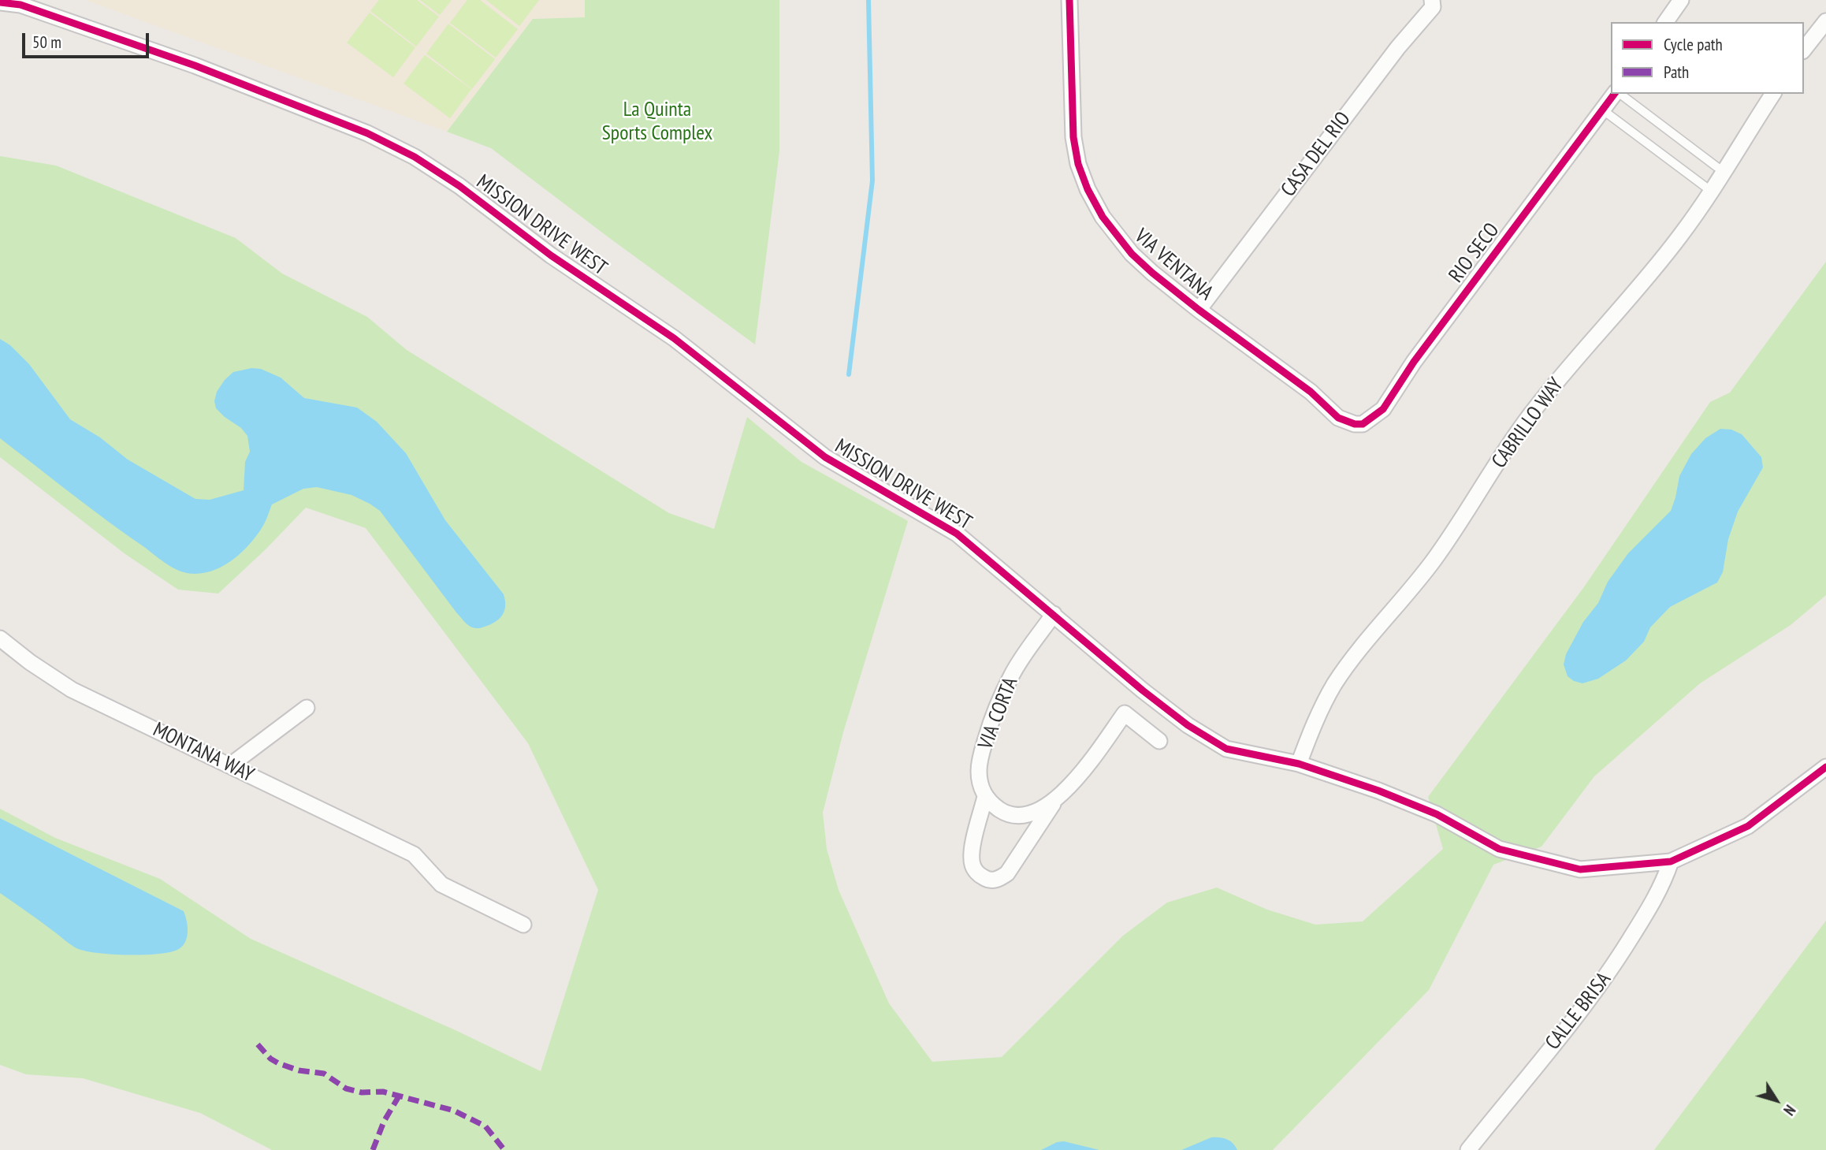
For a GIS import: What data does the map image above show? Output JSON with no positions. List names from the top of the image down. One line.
{"streets":{"street":["CASA DEL RIO","MISSION DRIVE WEST","RIO SECO","VIA VENTANA","CABRILLO WAY","VIA CORTA","MONTANA WAY","CALLE BRISA"]},"crossings":[["CASA DEL RIO","VIA VENTANA"],["MISSION DRIVE WEST","CABRILLO WAY"],["MISSION DRIVE WEST","VIA CORTA"],["MISSION DRIVE WEST","CALLE BRISA"],["RIO SECO","VIA VENTANA"]],"parks":["La Quinta Sports Complex"],"legend":["Cycle path","Path"],"scale_bar":"50 m","north":"bottom right"}
